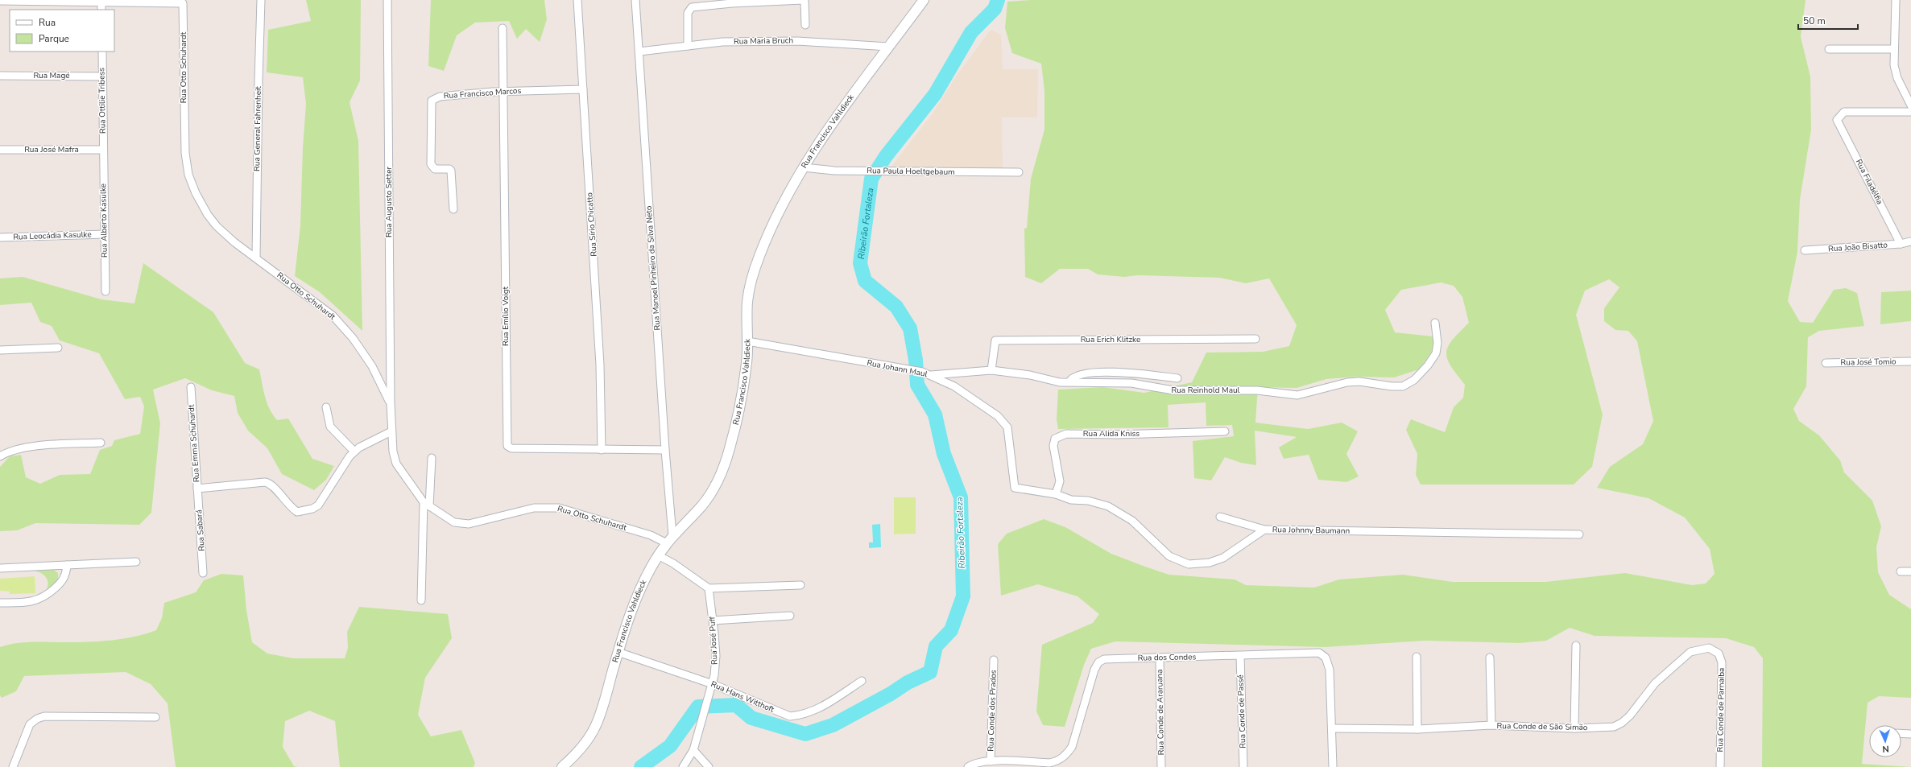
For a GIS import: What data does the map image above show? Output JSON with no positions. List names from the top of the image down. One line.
{"streets":{"main road":["Rua Francisco Vahldieck"],"street":["Rua Maria Bruch","Rua Otto Schuhardt","Rua Magé","Rua Francisco Marcos","Rua Ottilie Tribess","Rua General Fahrenheit","Rua José Mafra","Rua Paula Hoeltgebaum","Rua Filadélfia","Rua Augusto Setter","Rua Alberto Kasulke","Rua Sírio Chicatto","Rua Leocádia Kasulke","Rua João Bisatto","Rua Manoel Pinheiro da Silva Neto","Rua Emílio Voigt","Rua Erich Klitzke","Rua José Tomio","Rua Johann Maul","Rua Reinhold Maul","Rua Alida Kniss","Rua Emma Schuhardt","Rua Sabará","Rua Johnny Baumann","Rua José Puff","Rua dos Condes","Rua Hans Witthoft","Rua Conde de Parnaíba","Rua Conde dos Prados","Rua Conde de Passé","Rua Conde de Araruana","Rua Conde de São Simão"]},"crossings":[["Rua Maria Bruch","Rua Francisco Vahldieck"],["Rua Maria Bruch","Rua Manoel Pinheiro da Silva Neto"],["Rua Otto Schuhardt","Rua General Fahrenheit"],["Rua Otto Schuhardt","Rua Francisco Vahldieck"],["Rua Otto Schuhardt","Rua Augusto Setter"],["Rua Otto Schuhardt","Rua Manoel Pinheiro da Silva Neto"],["Rua Otto Schuhardt","Rua Emma Schuhardt"],["Rua Magé","Rua Ottilie Tribess"],["Rua Francisco Marcos","Rua Sírio Chicatto"],["Rua Francisco Marcos","Rua Emílio Voigt"],["Rua Ottilie Tribess","Rua José Mafra"],["Rua Ottilie Tribess","Rua Alberto Kasulke"],["Rua Francisco Vahldieck","Rua Paula Hoeltgebaum"],["Rua Francisco Vahldieck","Rua Manoel Pinheiro da Silva Neto"],["Rua Francisco Vahldieck","Rua Johann Maul"],["Rua Francisco Vahldieck","Rua Hans Witthoft"],["Rua José Mafra","Rua Alberto Kasulke"],["Rua Filadélfia","Rua João Bisatto"],["Rua Alberto Kasulke","Rua Leocádia Kasulke"],["Rua Sírio Chicatto","Rua Emílio Voigt"],["Rua Manoel Pinheiro da Silva Neto","Rua Emílio Voigt"],["Rua Erich Klitzke","Rua Reinhold Maul"],["Rua Johann Maul","Rua Reinhold Maul"],["Rua Johann Maul","Rua Alida Kniss"],["Rua Johann Maul","Rua Johnny Baumann"],["Rua Alida Kniss","Rua Johnny Baumann"],["Rua Emma Schuhardt","Rua Sabará"],["Rua José Puff","Rua Hans Witthoft"],["Rua dos Condes","Rua Conde dos Prados"],["Rua dos Condes","Rua Conde de Passé"],["Rua dos Condes","Rua Conde de Araruana"],["Rua dos Condes","Rua Conde de São Simão"],["Rua Conde de Parnaíba","Rua Conde de São Simão"]],"water":["Ribeirão Fortaleza"],"legend":["Rua","Parque"],"scale_bar":"50 m","north":"bottom"}
